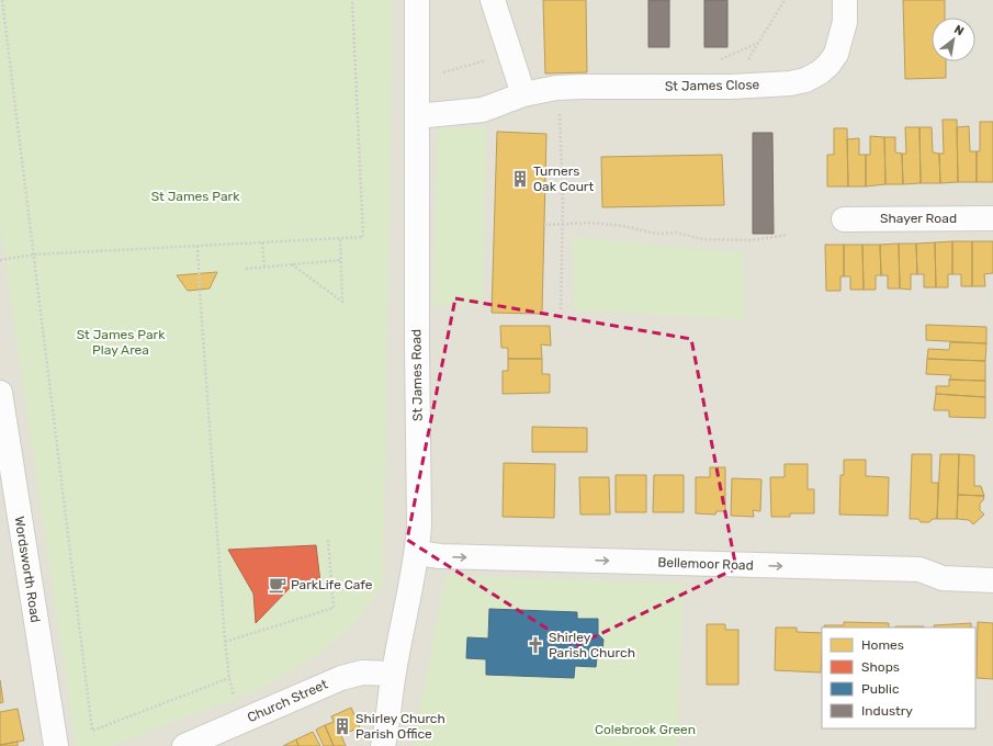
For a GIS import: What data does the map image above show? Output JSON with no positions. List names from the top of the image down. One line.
{"streets":{"street":["St James Close","Shayer Road","St James Road","Bellemoor Road","Wordsworth Road","Church Street"]},"crossings":[["St James Close","St James Road"],["St James Road","Bellemoor Road"],["St James Road","Church Street"]],"one_way":["Bellemoor Road"],"parks":["St James Park","St James Park Play Area","Colebrook Green"],"places":{"building":["Turners Oak Court","Shirley Church Parish Office"],"cafe":["ParkLife Cafe"],"church":["Shirley Parish Church"]},"legend":["Homes","Shops","Public","Industry"],"north":"top right"}
